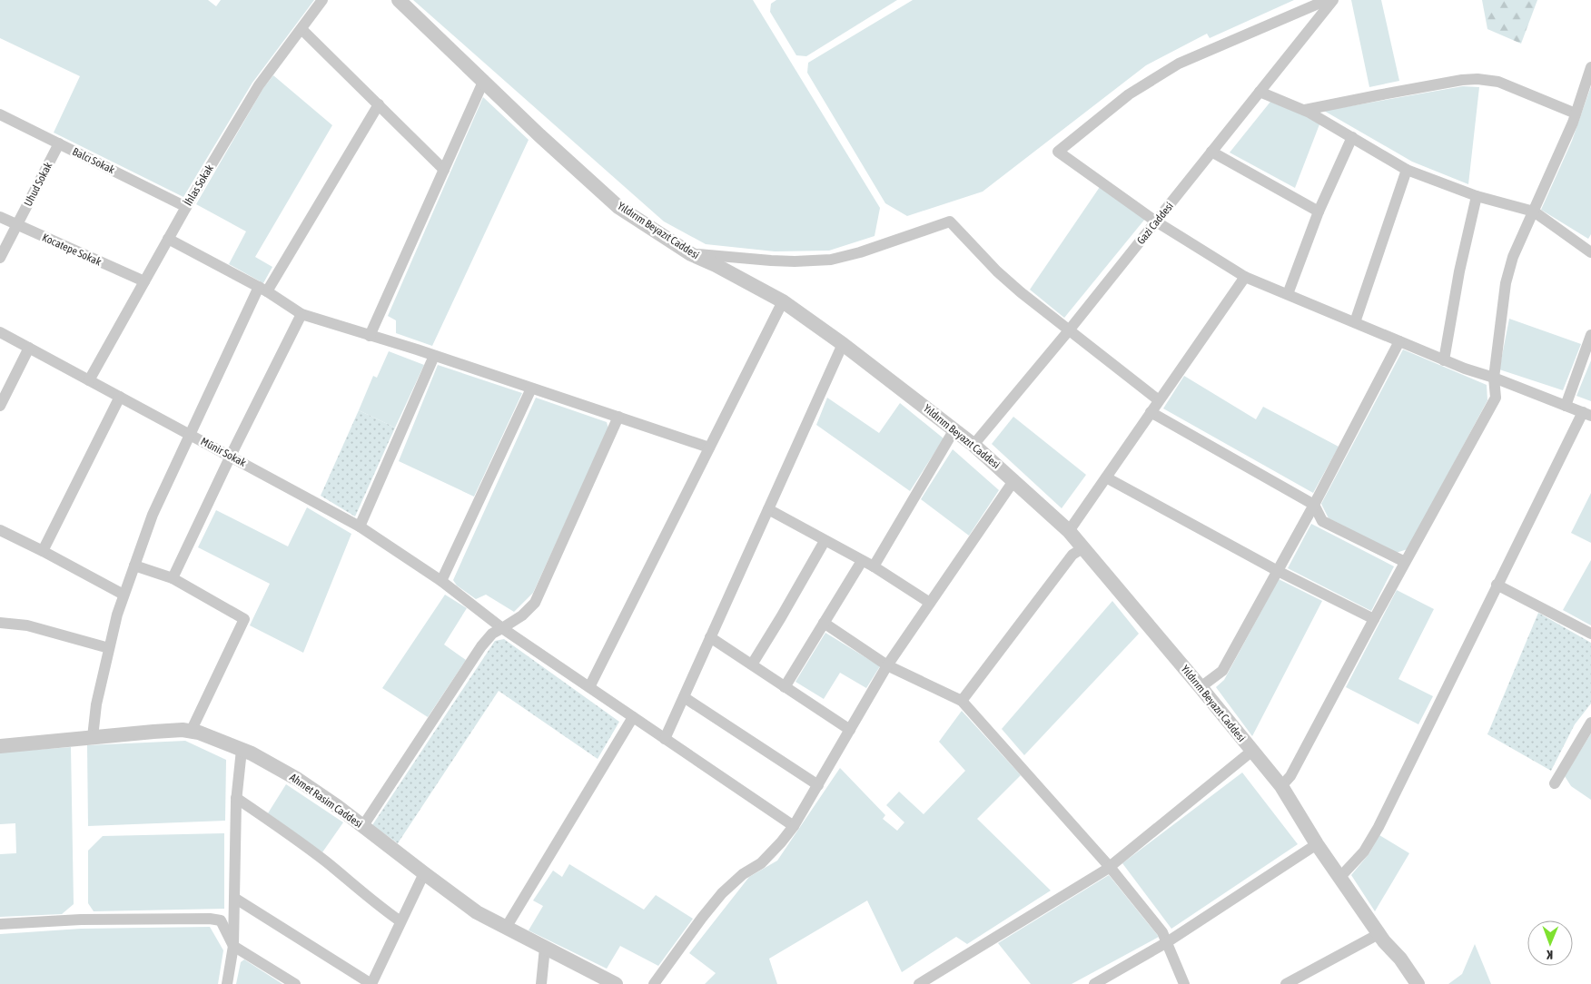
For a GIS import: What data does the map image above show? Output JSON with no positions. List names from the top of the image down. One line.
{"streets":{"street":["Balcı Sokak","Uhud Sokak","İhlas Sokak","Gazi Caddesi","Yıldırım Beyazıt Caddesi","Kocatepe Sokak","Münir Sokak","Ahmet Rasim Caddesi"]},"crossings":[["Balcı Sokak","Uhud Sokak"],["Balcı Sokak","İhlas Sokak"],["Uhud Sokak","Kocatepe Sokak"],["İhlas Sokak","Kocatepe Sokak"],["İhlas Sokak","Münir Sokak"],["Gazi Caddesi","Yıldırım Beyazıt Caddesi"]],"north":"bottom"}
